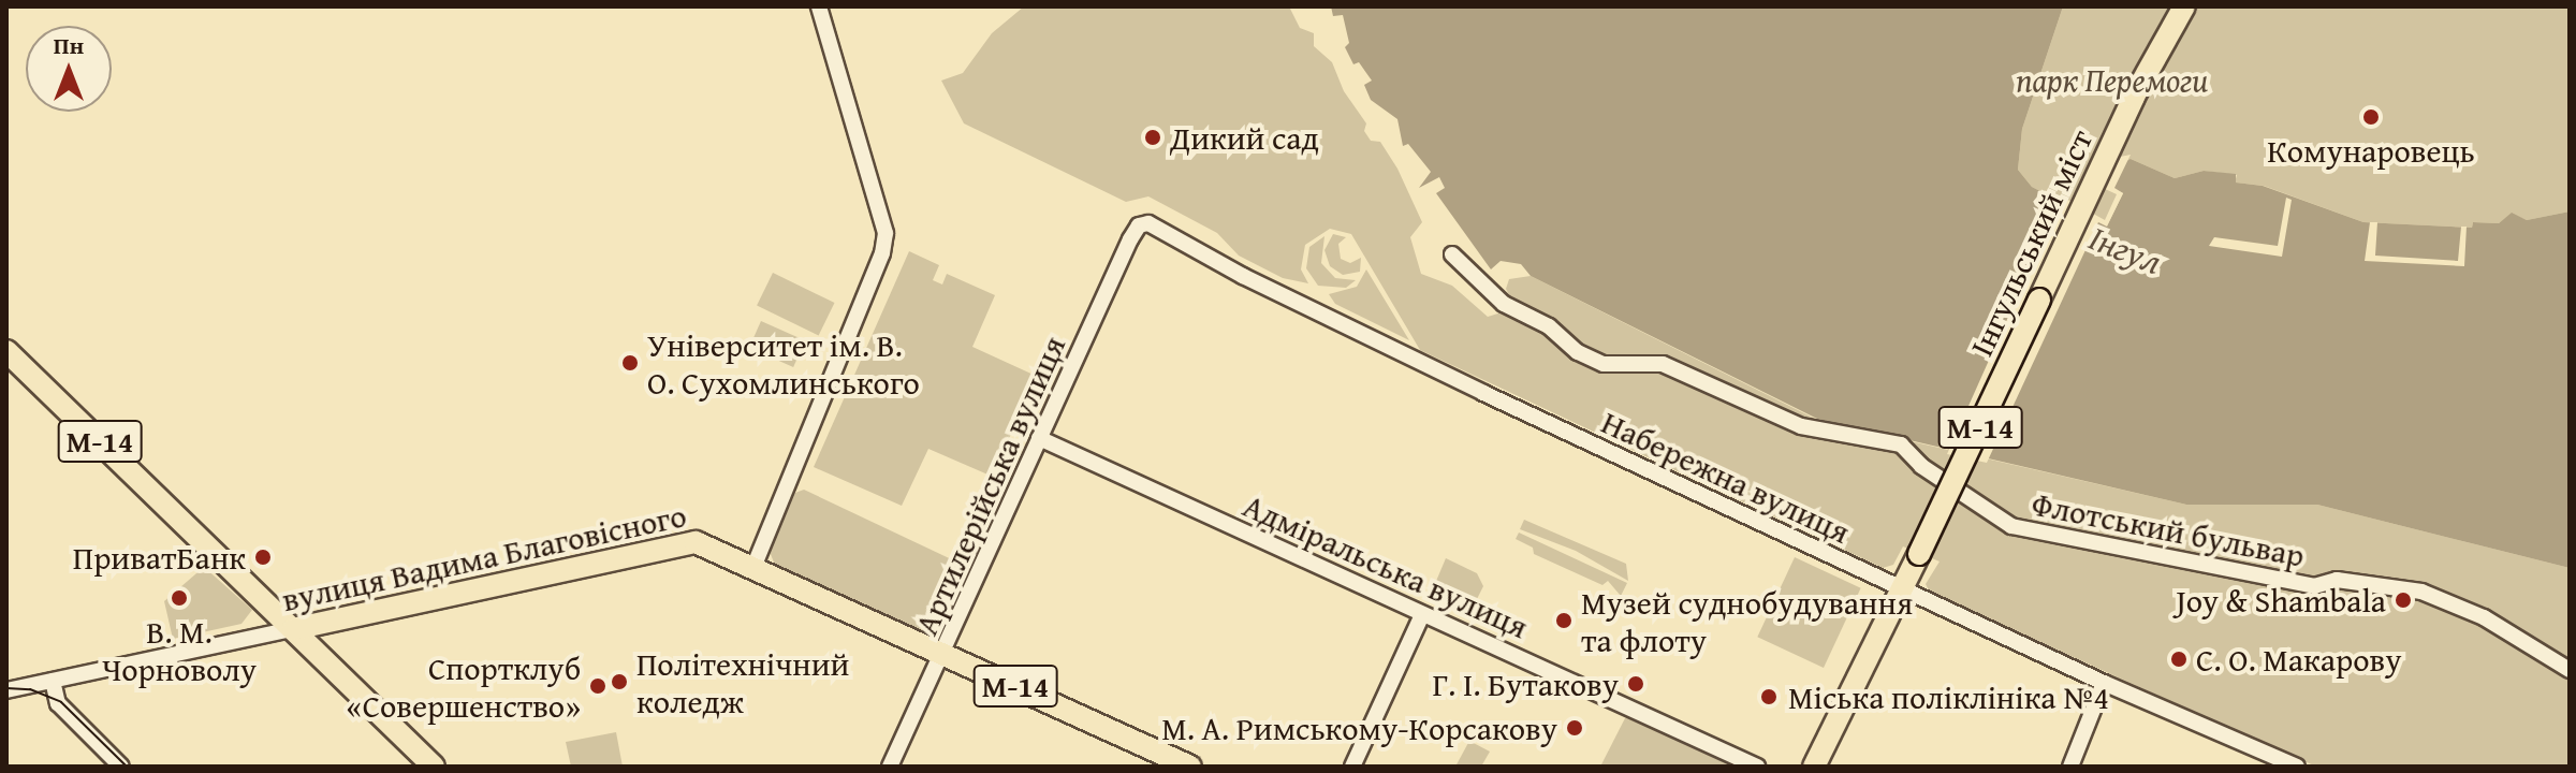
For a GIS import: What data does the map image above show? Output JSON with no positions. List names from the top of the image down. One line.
{"streets":{"highway":["Інгульський міст","М-14","вулиця Вадима Благовісного"],"street":["Набережна вулиця","Артилерійська вулиця","Флотський бульвар","Адміральська вулиця"]},"crossings":[["Інгульський міст","М-14"],["Інгульський міст","Набережна вулиця"],["М-14","Набережна вулиця"],["М-14","вулиця Вадима Благовісного"],["Набережна вулиця","Артилерійська вулиця"],["Артилерійська вулиця","вулиця Вадима Благовісного"],["Артилерійська вулиця","Адміральська вулиця"]],"water":["Інгул"],"parks":["парк Перемоги"],"places":["Комунаровець","Дикий сад","Університет ім. В. О. Сухомлинського","ПриватБанк","В. М. Чорноволу","Joy & Shambala","Музей суднобудування та флоту","С. О. Макарову","Політехнічний коледж","Г. І. Бутакову","Спортклуб «Совершенство»","Міська поліклініка №4","М. А. Римському-Корсакову"],"north":"top"}
